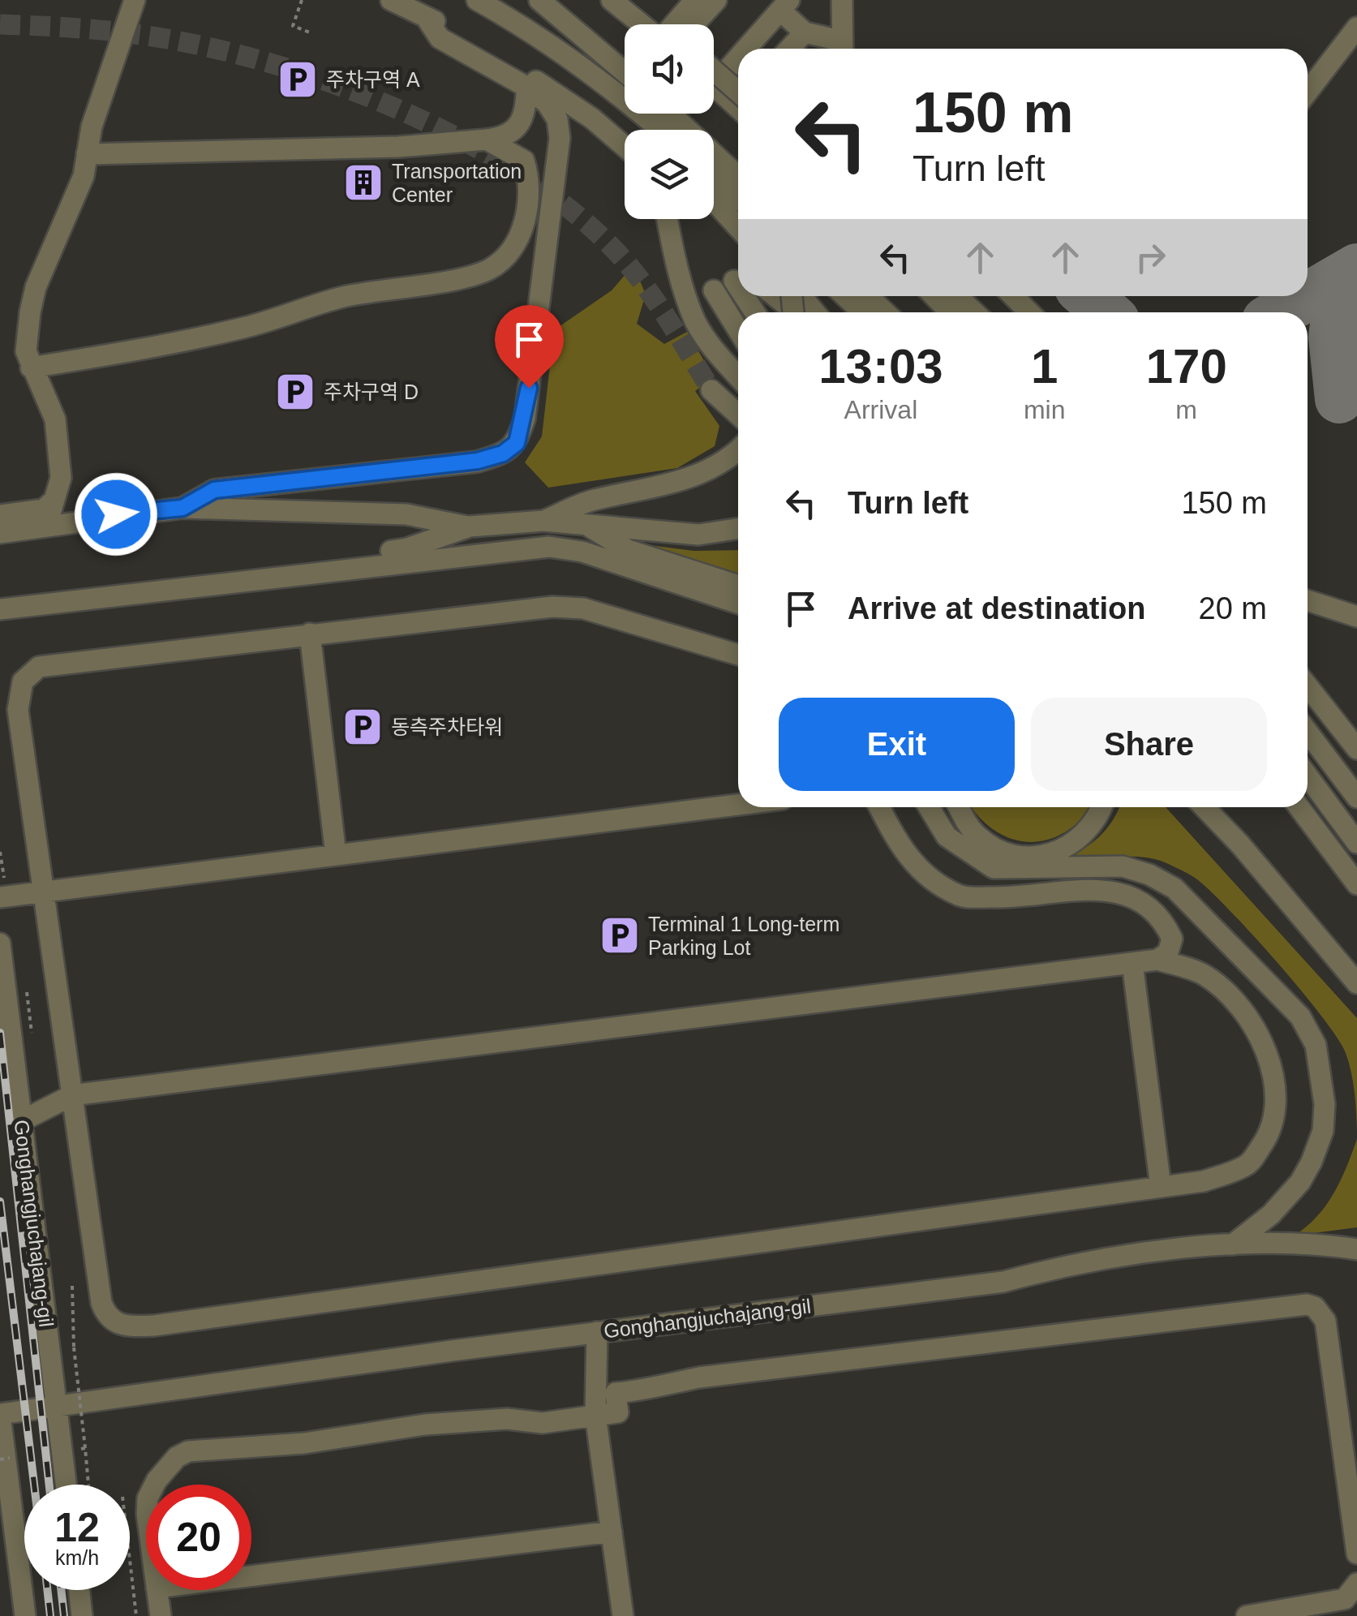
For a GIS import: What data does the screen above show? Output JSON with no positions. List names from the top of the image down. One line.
{"streets":{"street":["Gonghangjuchajang-gil"]},"places":{"parking":["주차구역 A","주차구역 D","동측주차타워","Terminal 1 Long-term Parking Lot"],"building":["Transportation Center"]},"page":{"turn":["150 m","Turn left"],"eta":["13:03","Arrival","1","min","170","m"],"list":[{"name":"Turn left","value":"150 m"},{"name":"Arrive at destination","value":"20 m"}],"buttons":["Exit","Share"],"speed":"12 km/h","limit":"20"}}
